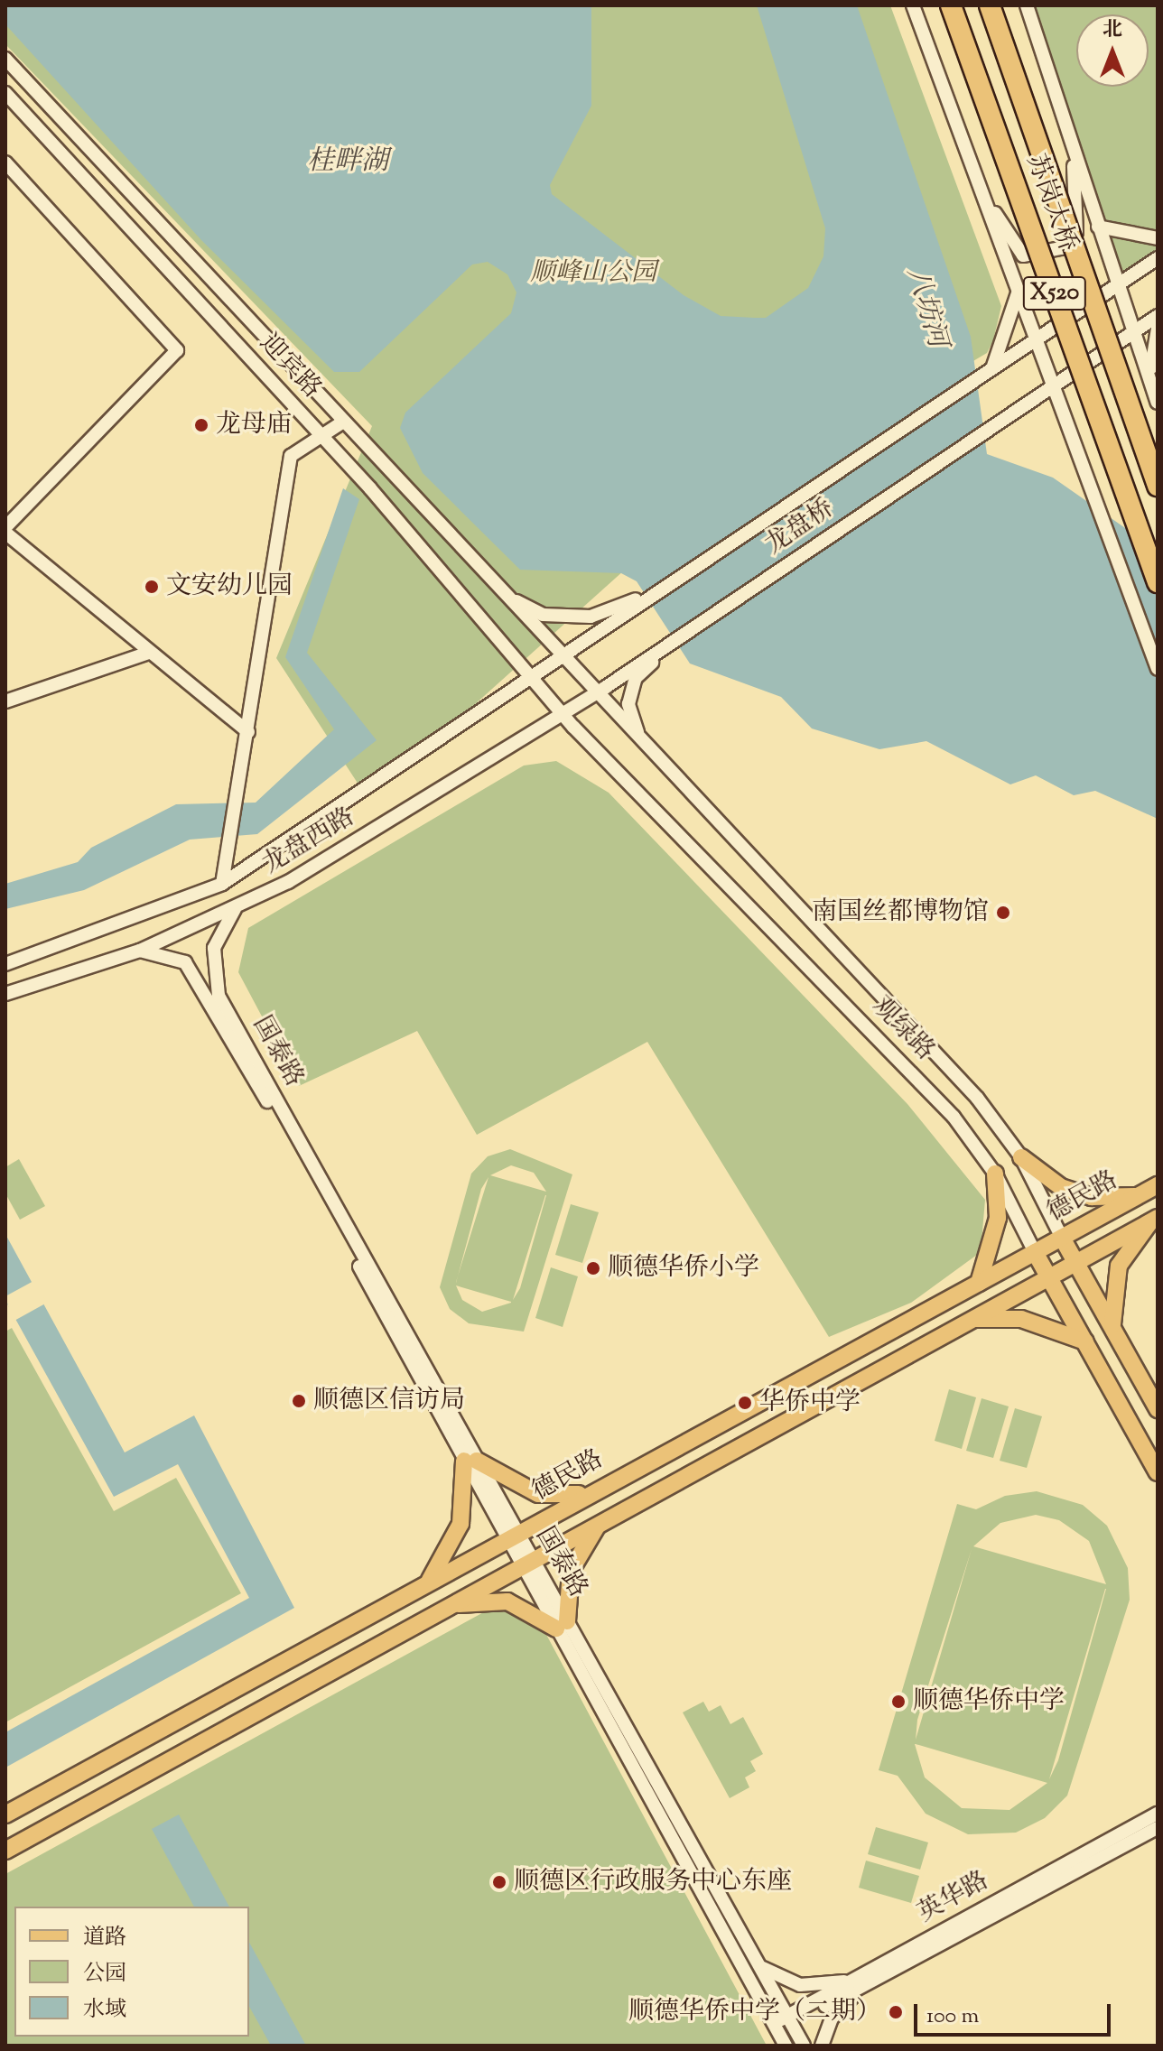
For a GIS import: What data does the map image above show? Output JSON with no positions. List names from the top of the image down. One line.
{"streets":{"highway":["苏岗大桥","X520"],"main road":["观绿路","德民路"],"street":["迎宾路","龙盘桥","龙盘西路","国泰路","英华路"]},"crossings":[["迎宾路","龙盘桥"],["迎宾路","观绿路"],["龙盘桥","龙盘西路"],["龙盘桥","观绿路"],["龙盘西路","观绿路"],["龙盘西路","国泰路"],["观绿路","德民路"],["国泰路","德民路"],["国泰路","英华路"]],"water":["桂畔湖","八坊河"],"parks":["顺峰山公园"],"places":["龙母庙","文安幼儿园","南国丝都博物馆","顺德华侨小学","顺德区信访局","华侨中学","顺德华侨中学","顺德区行政服务中心东座","顺德华侨中学（二期）"],"legend":["道路","公园","水域"],"scale_bar":"100 m","north":"top"}
